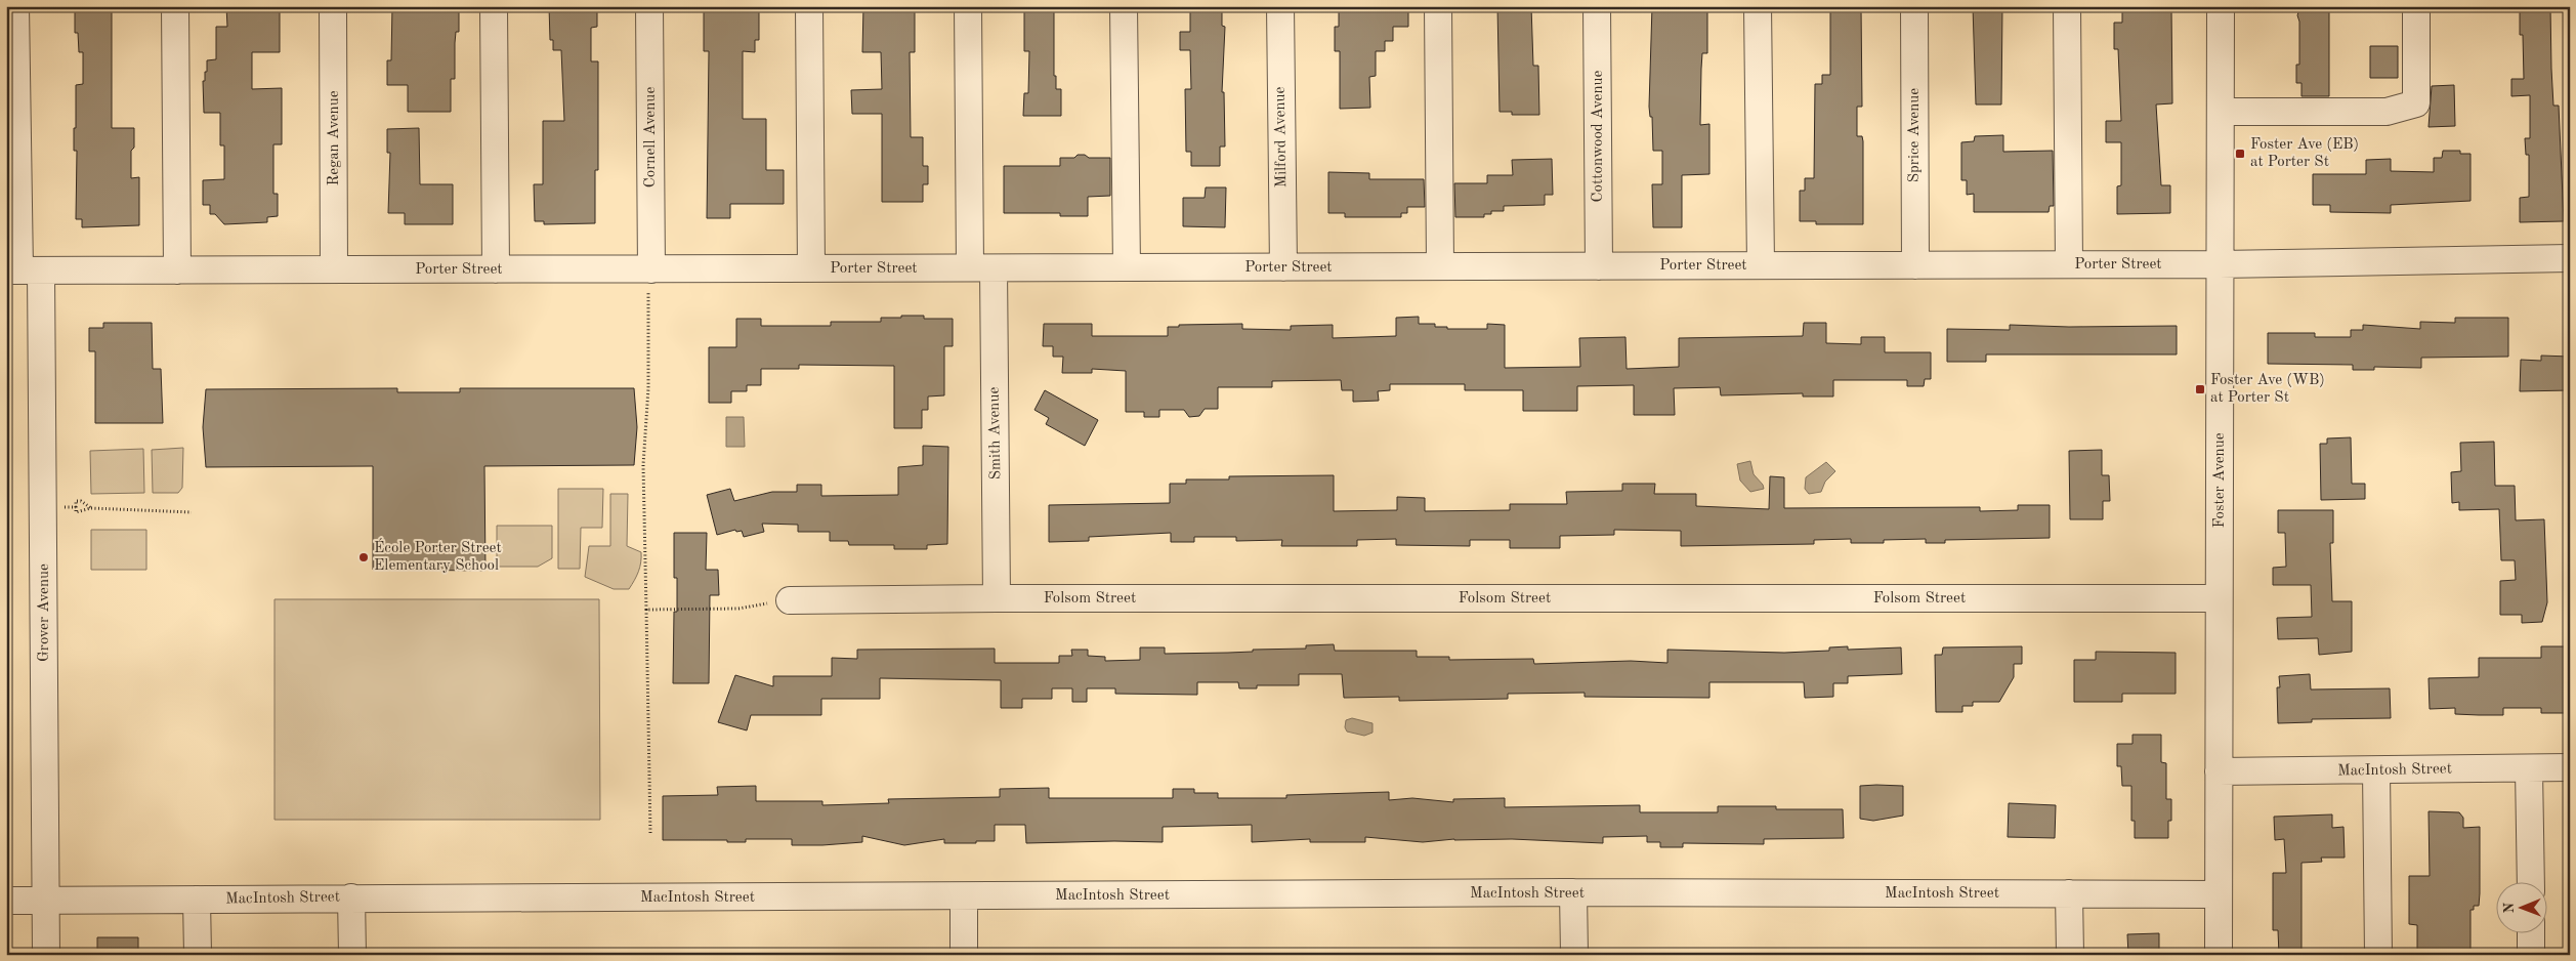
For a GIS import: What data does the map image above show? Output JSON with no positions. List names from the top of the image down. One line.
{"streets":{"street":["Sprice Avenue","Cottonwood Avenue","Cornell Avenue","Milford Avenue","Regan Avenue","Porter Street","Smith Avenue","Foster Avenue","Folsom Street","Grover Avenue","MacIntosh Street"]},"crossings":[["Sprice Avenue","Porter Street"],["Cottonwood Avenue","Porter Street"],["Cornell Avenue","Porter Street"],["Milford Avenue","Porter Street"],["Regan Avenue","Porter Street"],["Porter Street","Smith Avenue"],["Porter Street","Foster Avenue"],["Porter Street","Grover Avenue"],["Smith Avenue","Folsom Street"],["Foster Avenue","Folsom Street"],["Foster Avenue","MacIntosh Street"],["Grover Avenue","MacIntosh Street"]],"places":{"transit":["Foster Ave (EB) at Porter St","Foster Ave (WB) at Porter St"],"other":["École Porter Street Elementary School"]},"north":"left"}
